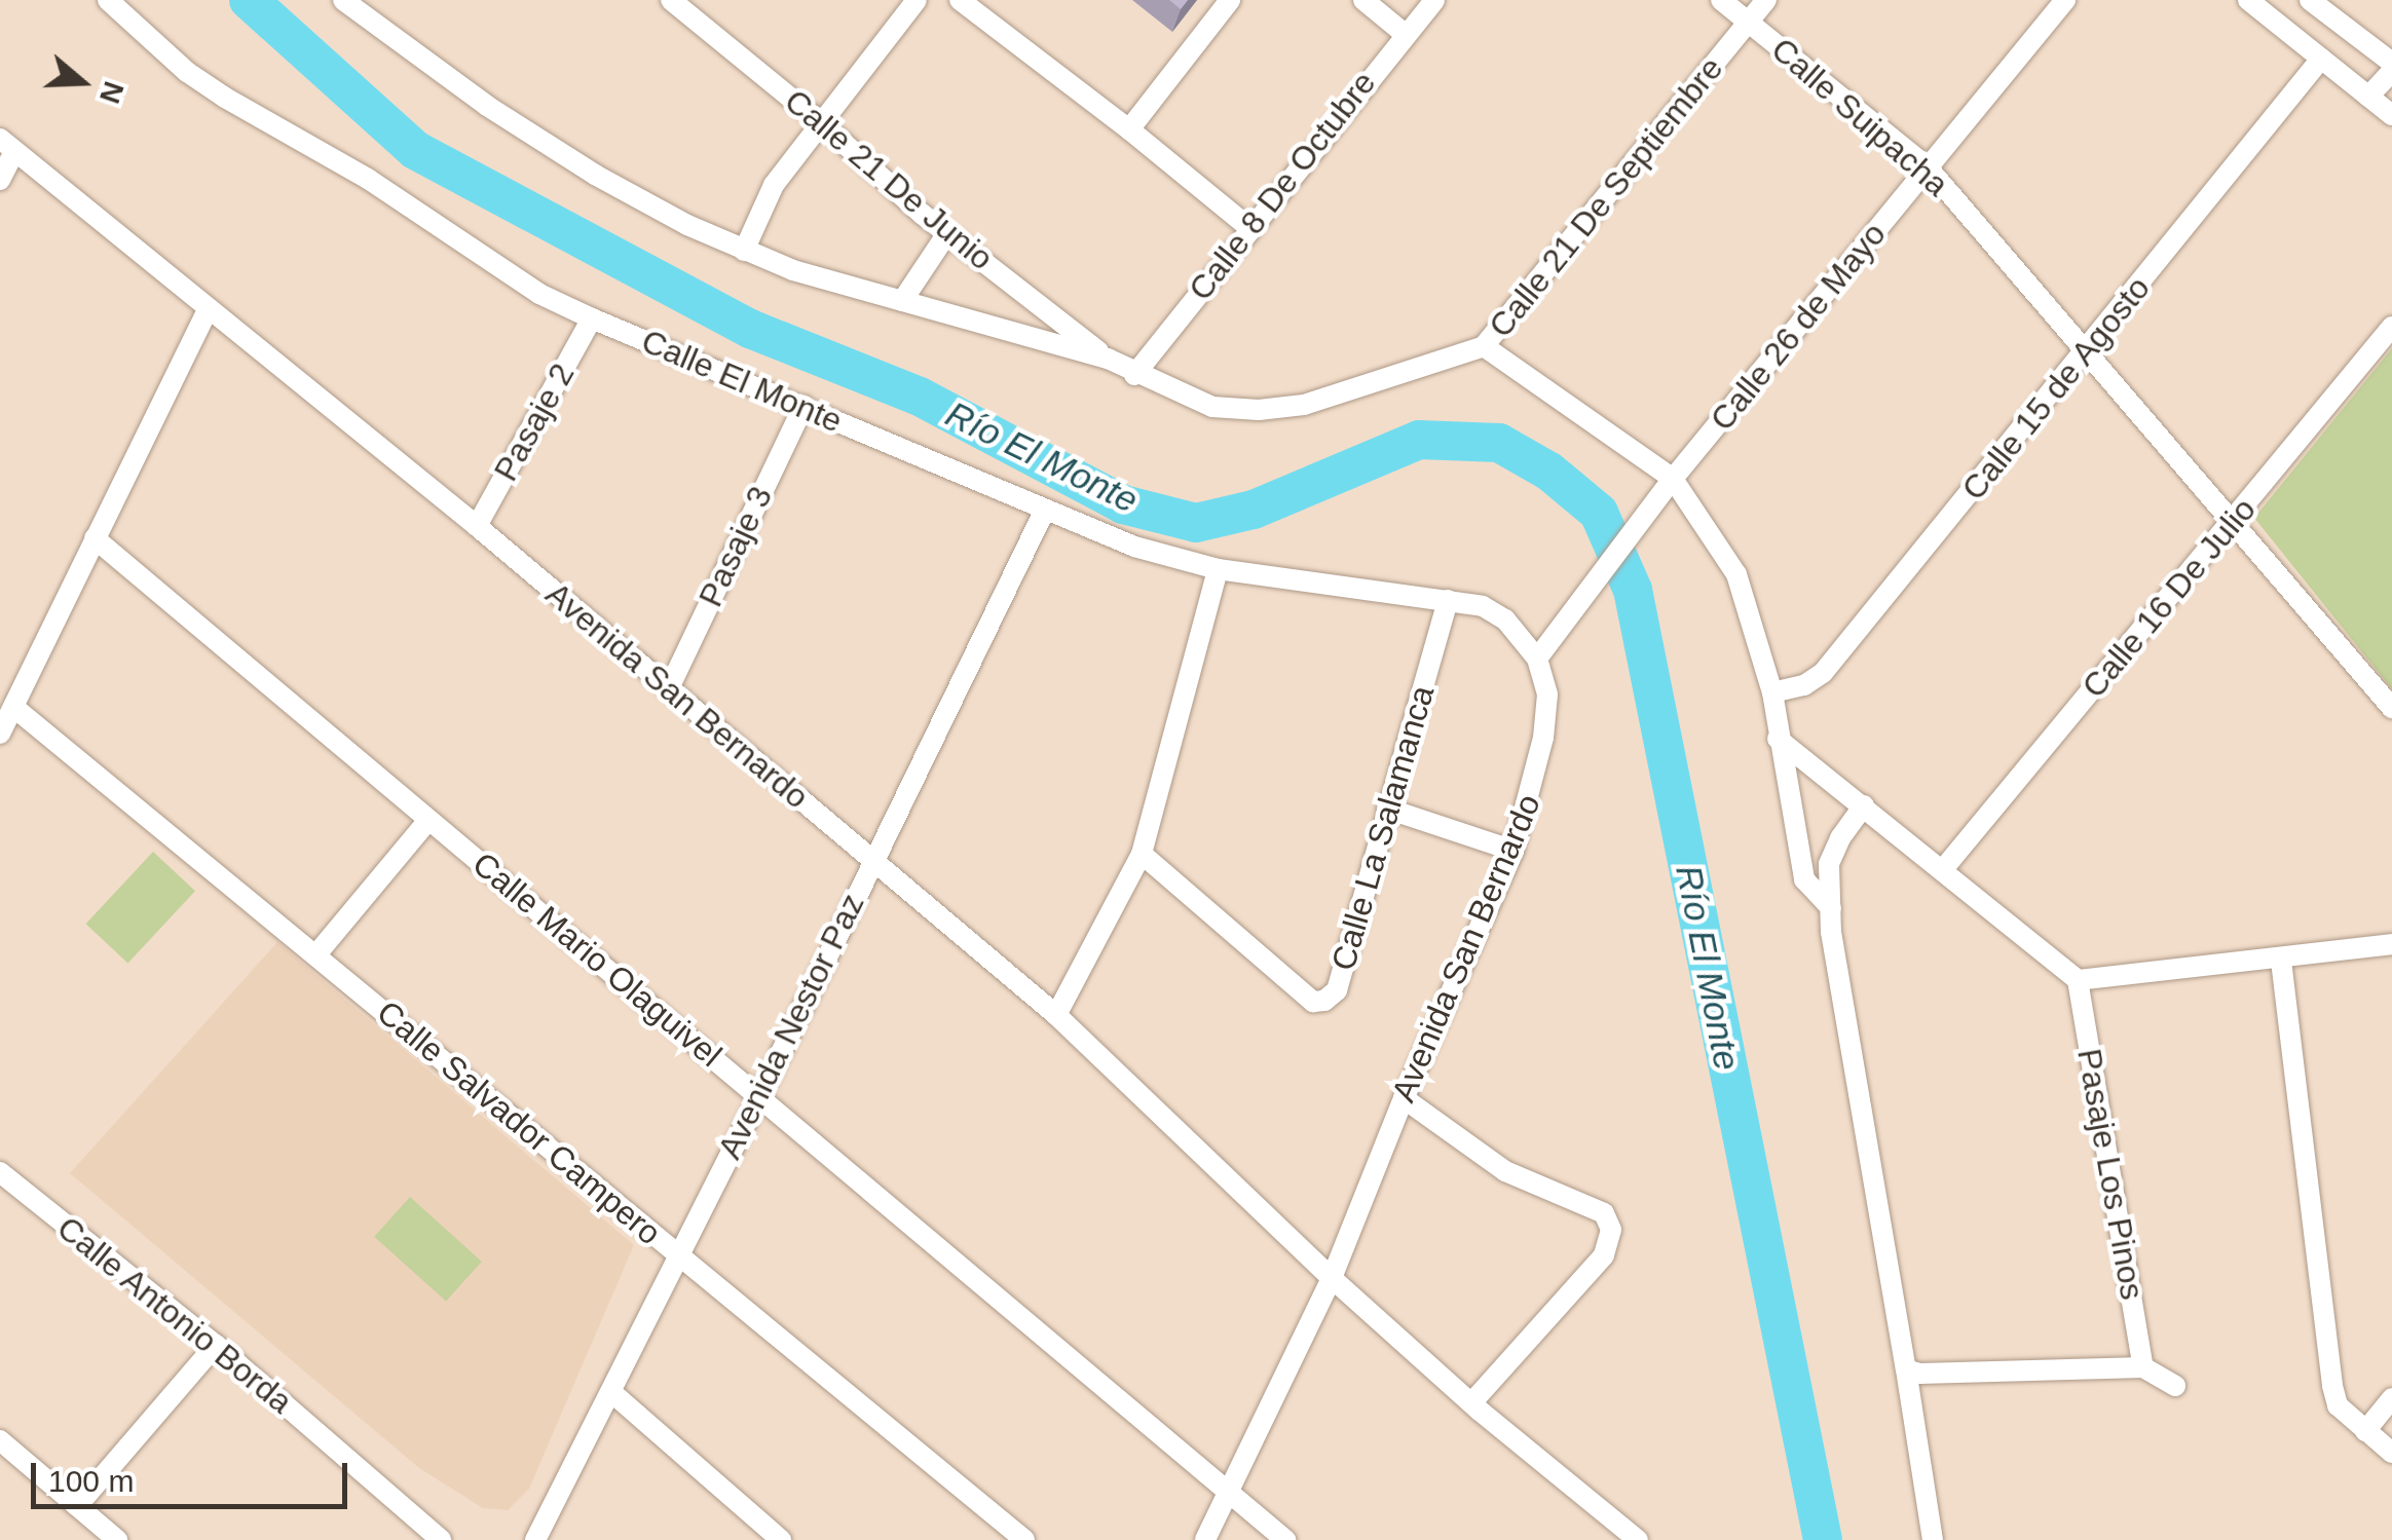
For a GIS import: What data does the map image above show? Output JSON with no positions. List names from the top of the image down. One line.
{"streets":{"street":["Calle Suipacha","Calle 21 De Junio","Calle 8 De Octubre","Calle 21 De Septiembre","Calle 26 de Mayo","Calle El Monte","Calle 15 de Agosto","Pasaje 2","Pasaje 3","Calle 16 De Julio","Avenida San Bernardo","Calle La Salamanca","Calle Mario Olaguivel","Avenida Nestor Paz","Calle Salvador Campero","Pasaje Los Pinos","Calle Antonio Borda"]},"crossings":[["Calle Suipacha","Calle 21 De Septiembre"],["Calle Suipacha","Calle 26 de Mayo"],["Calle Suipacha","Calle 15 de Agosto"],["Calle Suipacha","Calle 16 De Julio"],["Calle 26 de Mayo","Avenida San Bernardo"],["Calle El Monte","Pasaje 2"],["Calle El Monte","Pasaje 3"],["Calle El Monte","Avenida San Bernardo"],["Calle El Monte","Calle La Salamanca"],["Calle El Monte","Avenida Nestor Paz"],["Pasaje 2","Avenida San Bernardo"],["Pasaje 3","Avenida San Bernardo"],["Avenida San Bernardo","Calle La Salamanca"],["Avenida San Bernardo","Calle Mario Olaguivel"],["Avenida San Bernardo","Avenida Nestor Paz"],["Calle Mario Olaguivel","Avenida Nestor Paz"],["Avenida Nestor Paz","Calle Salvador Campero"]],"water":["Río El Monte"],"scale_bar":"100 m","north":"right"}
